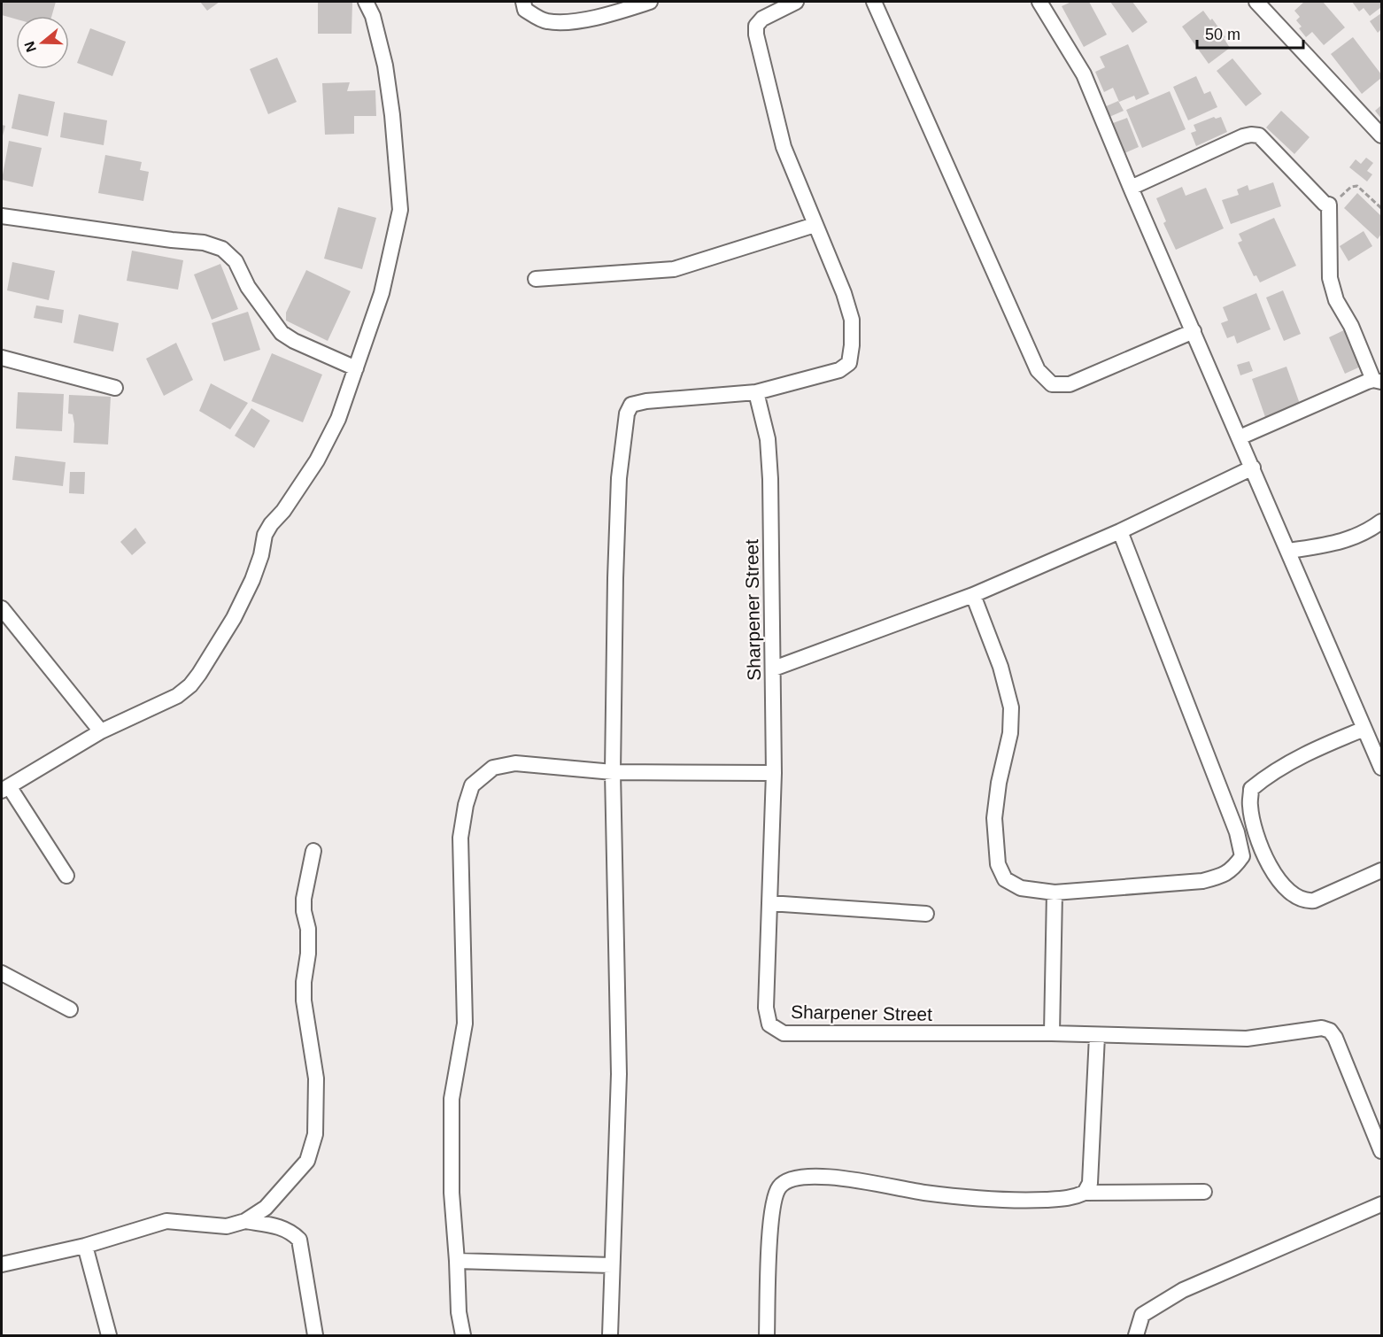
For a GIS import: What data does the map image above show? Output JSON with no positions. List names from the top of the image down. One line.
{"streets":{"street":["Sharpener Street"]},"scale_bar":"50 m","north":"left"}
